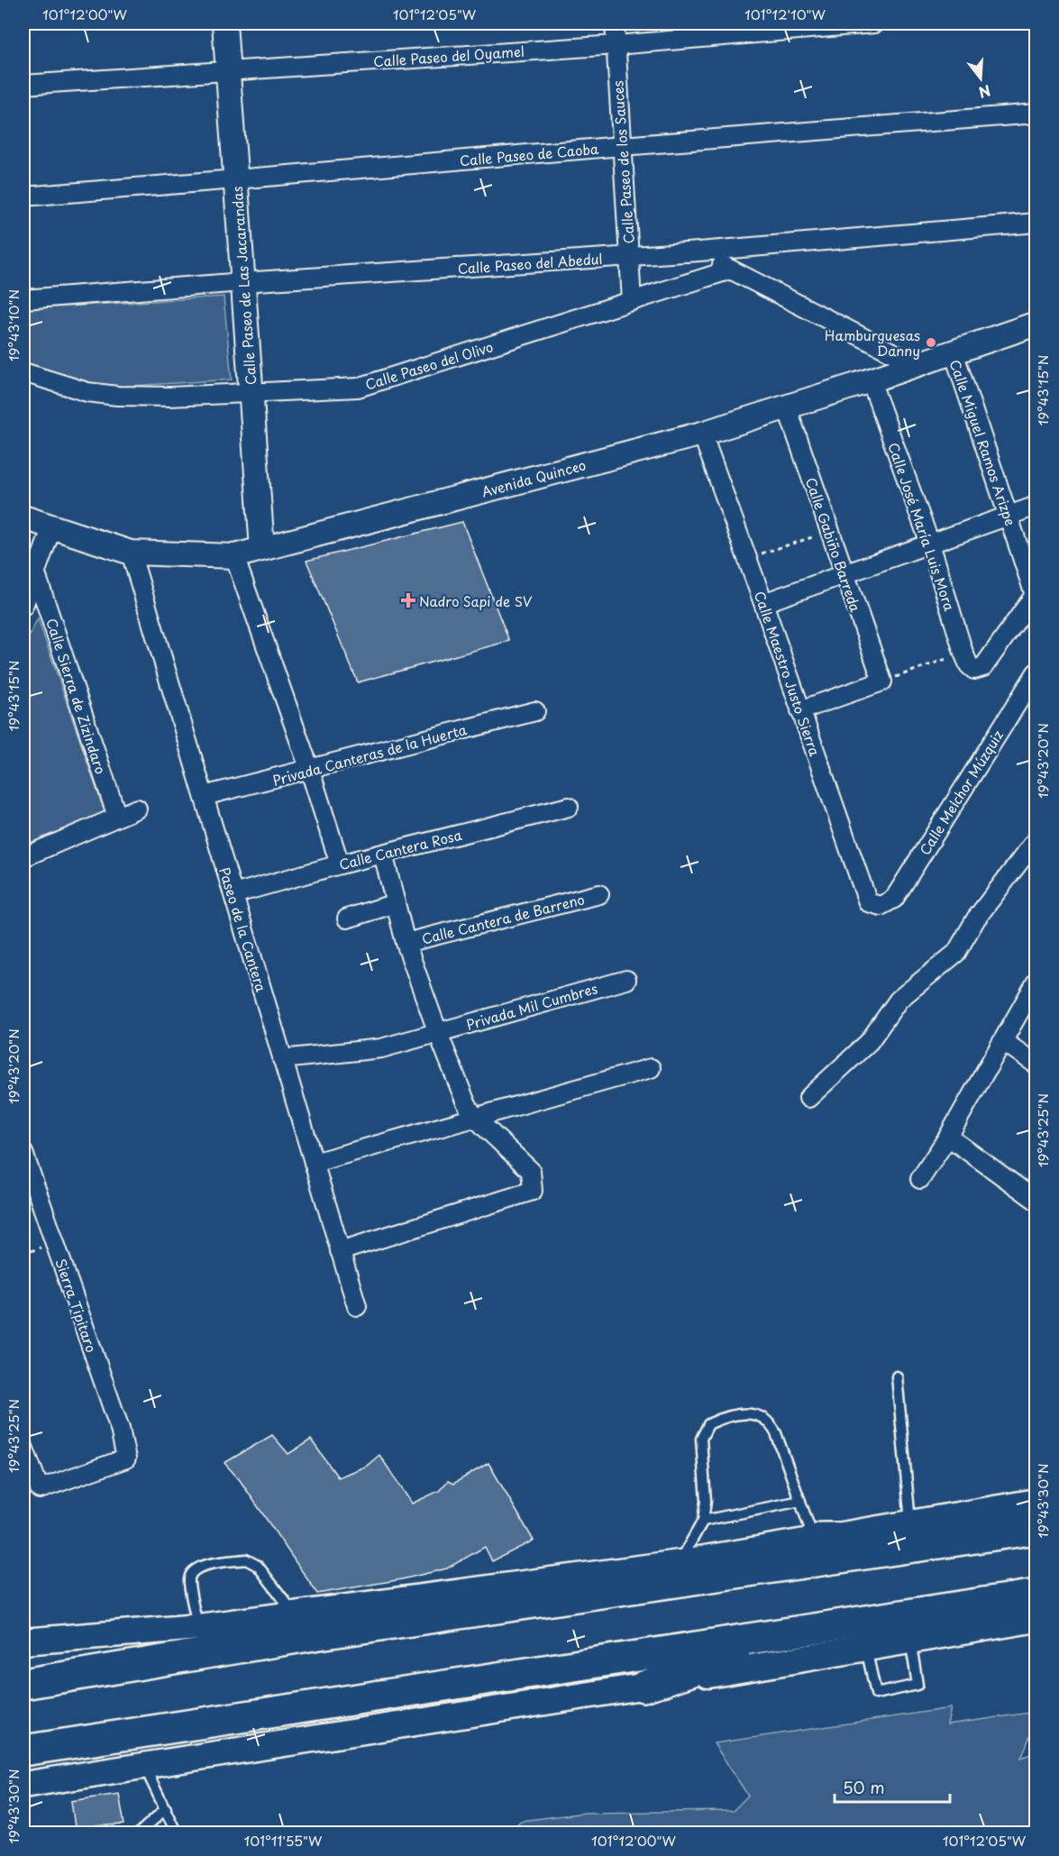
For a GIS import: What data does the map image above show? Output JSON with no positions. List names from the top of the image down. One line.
{"streets":{"street":["Calle Paseo del Oyamel","Calle Paseo de Caoba","Calle Paseo de los Sauces","Calle Paseo del Abedul","Calle Paseo de Las Jacarandas","Calle Paseo del Olivo","Calle Miguel Ramos Arizpe","Avenida Quinceo","Calle José María Luis Mora","Calle Gabiño Barreda","Calle Maestro Justo Sierra","Calle Sierra de Zizindaro","Privada Canteras de la Huerta","Calle Melchor Múzquiz","Calle Cantera Rosa","Calle Cantera de Barreno","Paseo de la Cantera","Privada Mil Cumbres","Sierra Tipitaro"]},"crossings":[["Calle Paseo del Oyamel","Calle Paseo de los Sauces"],["Calle Paseo del Oyamel","Calle Paseo de Las Jacarandas"],["Calle Paseo de Caoba","Calle Paseo de los Sauces"],["Calle Paseo de Caoba","Calle Paseo de Las Jacarandas"],["Calle Paseo de los Sauces","Calle Paseo del Abedul"],["Calle Paseo de los Sauces","Calle Paseo del Olivo"],["Calle Paseo del Abedul","Calle Paseo de Las Jacarandas"],["Calle Paseo de Las Jacarandas","Calle Paseo del Olivo"],["Calle Paseo de Las Jacarandas","Avenida Quinceo"],["Calle Miguel Ramos Arizpe","Avenida Quinceo"],["Calle Miguel Ramos Arizpe","Calle José María Luis Mora"],["Avenida Quinceo","Calle José María Luis Mora"],["Avenida Quinceo","Calle Gabiño Barreda"],["Avenida Quinceo","Calle Maestro Justo Sierra"],["Avenida Quinceo","Paseo de la Cantera"],["Calle Maestro Justo Sierra","Calle Melchor Múzquiz"],["Privada Canteras de la Huerta","Paseo de la Cantera"],["Calle Cantera Rosa","Paseo de la Cantera"],["Paseo de la Cantera","Privada Mil Cumbres"]],"places":{"other":["Hamburguesas Danny"],"health":["Nadro Sapi de SV"]},"scale_bar":"50 m","north":"bottom","coordinates":["101°12'00\"W","101°12'05\"W","101°12'10\"W","19°43'10\"N","19°43'15\"N","19°43'20\"N","19°43'25\"N","19°43'30\"N","101°11'55\"W"]}
